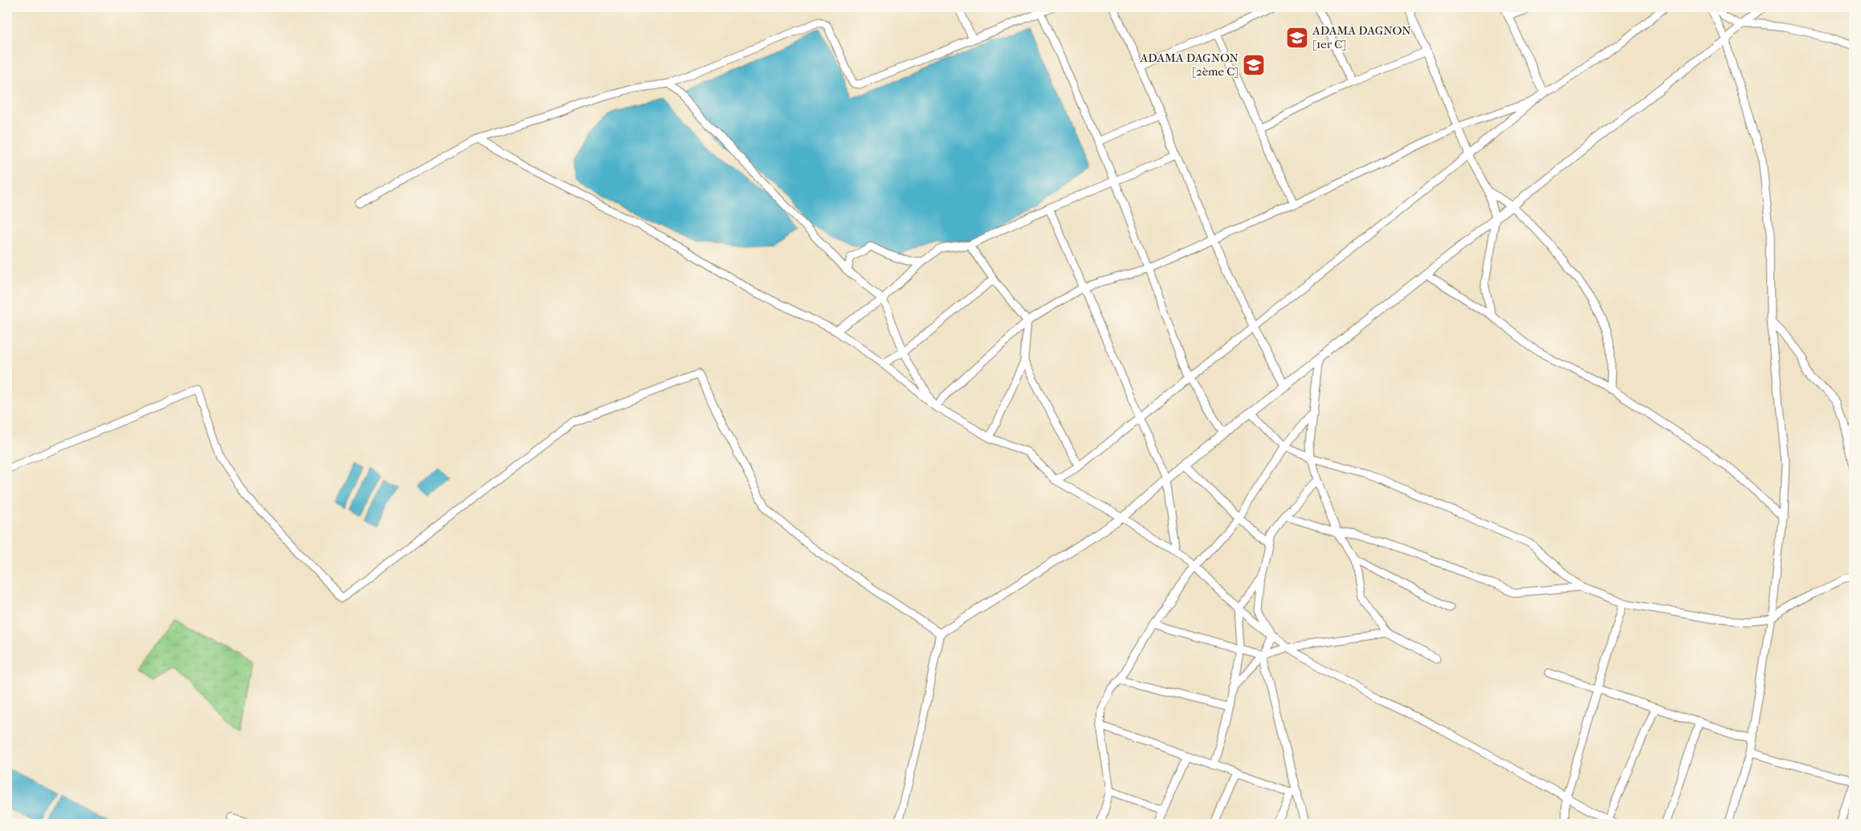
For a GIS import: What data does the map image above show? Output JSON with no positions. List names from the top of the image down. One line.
{"places":{"school or university":["ADAMA DAGNON [1er C]","ADAMA DAGNON [2ème C]"]}}
